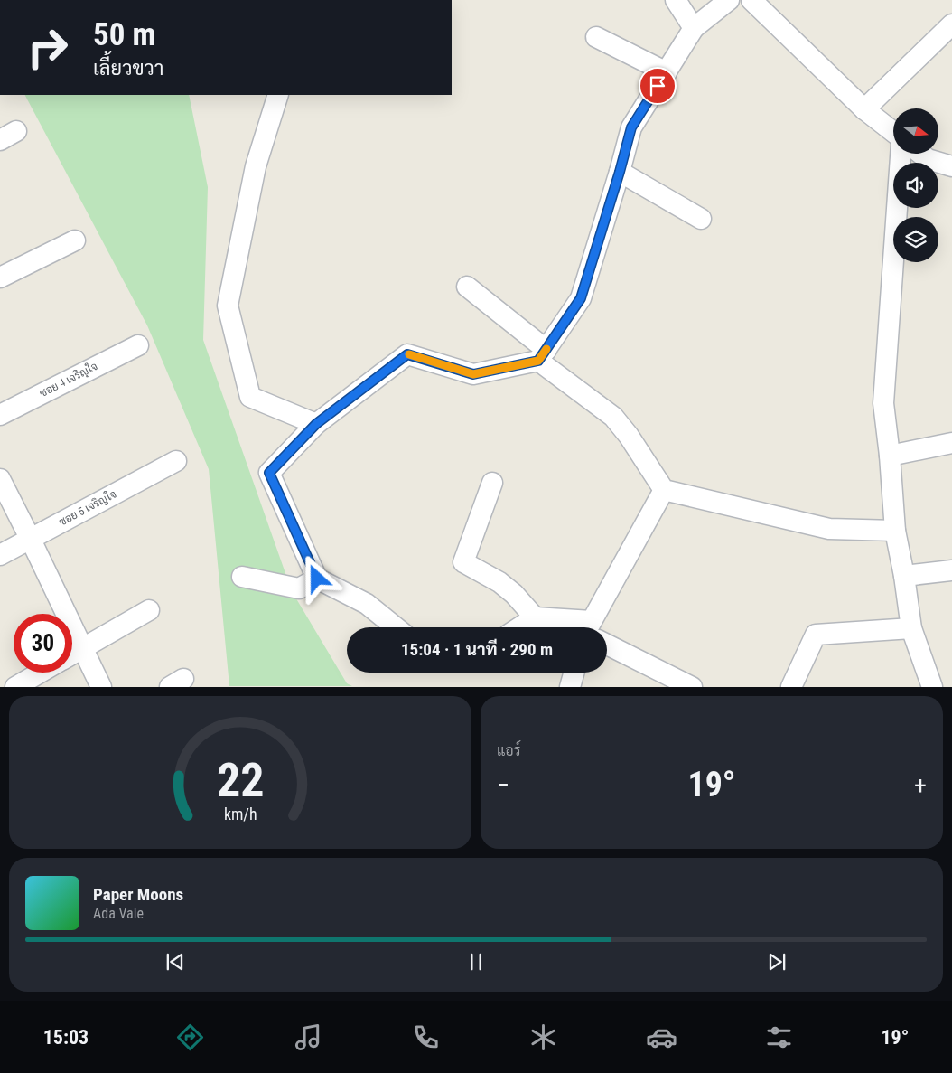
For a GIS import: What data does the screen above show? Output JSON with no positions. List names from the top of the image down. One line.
{"streets":{"street":["ซอย 4 เจริญใจ","ซอย 5 เจริญใจ"]},"north":"right","page":{"turn":["50 m","เลี้ยวขวา"],"limit":"30","trip":"15:04 · 1 นาที · 290 m","tile":"แอร์","heat":["−","19°","+"],"song":["Paper Moons","Ada Vale"],"tabs":["15:03","19°"],"gauge":["22","km/h"]}}
